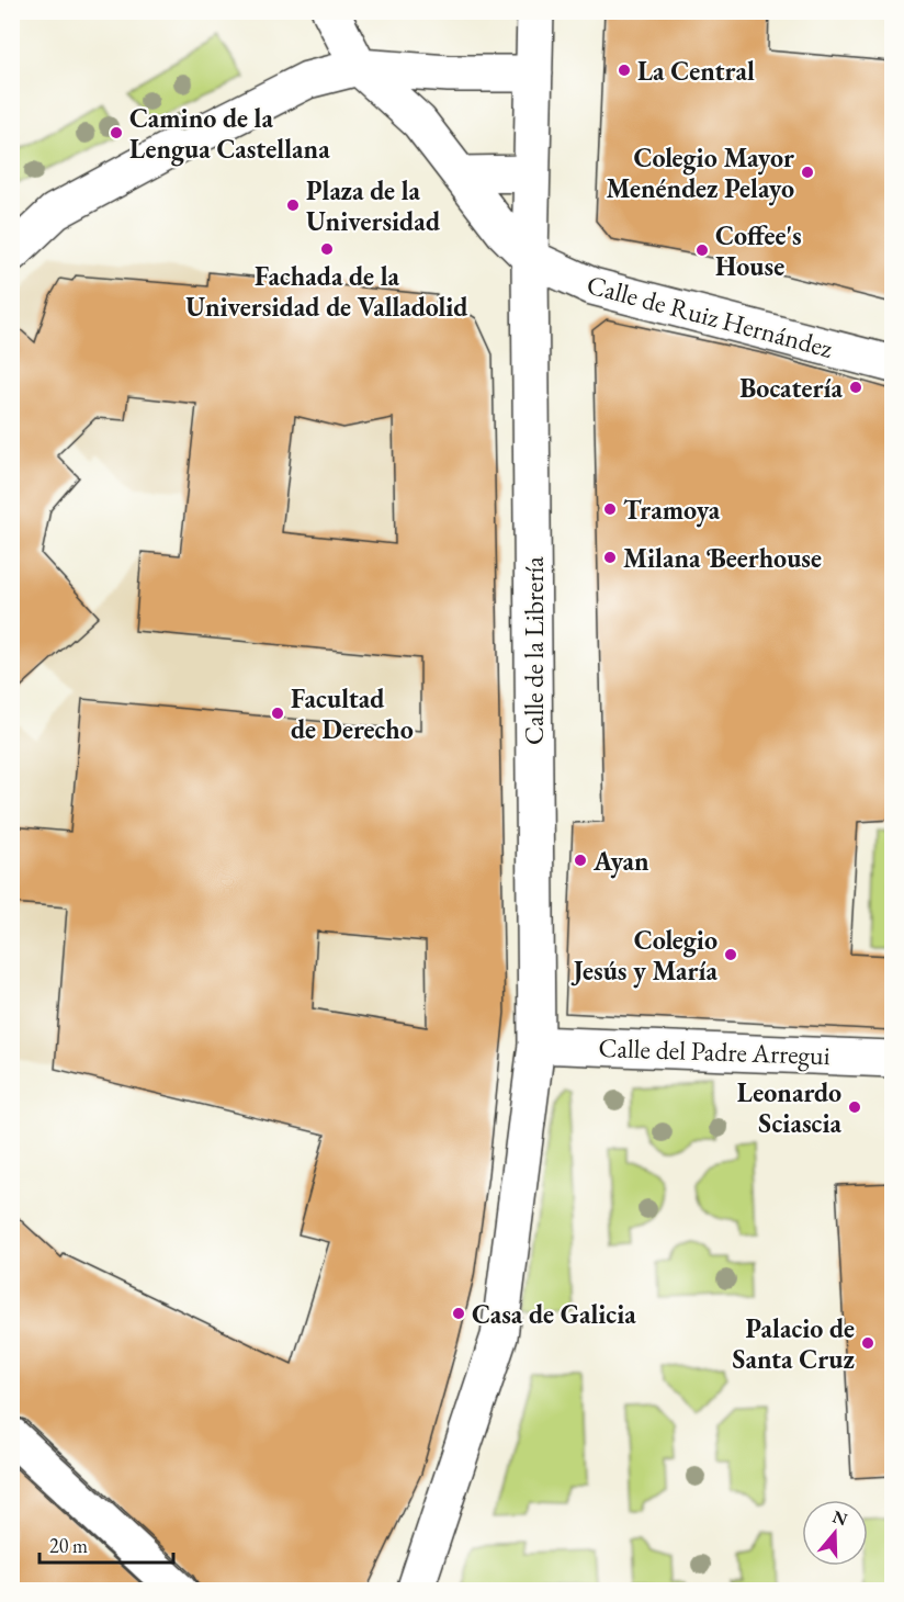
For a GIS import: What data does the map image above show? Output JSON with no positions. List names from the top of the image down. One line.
{"streets":{"street":["Calle de Ruiz Hernández","Calle de la Librería","Calle del Padre Arregui"]},"crossings":[["Calle de Ruiz Hernández","Calle de la Librería"],["Calle de la Librería","Calle del Padre Arregui"]],"places":["La Central","Camino de la Lengua Castellana","Colegio Mayor Menéndez Pelayo","Plaza de la Universidad","Fachada de la Universidad de Valladolid","Coffee's House","Bocatería","Tramoya","Milana Ɓeerhouse","Facultad de Derecho","Ayan","Colegio Jesús y María","Leonardo Sciascia","Casa de Galicia","Palacio de Santa Cruz"],"scale_bar":"20 m","north":"top"}
